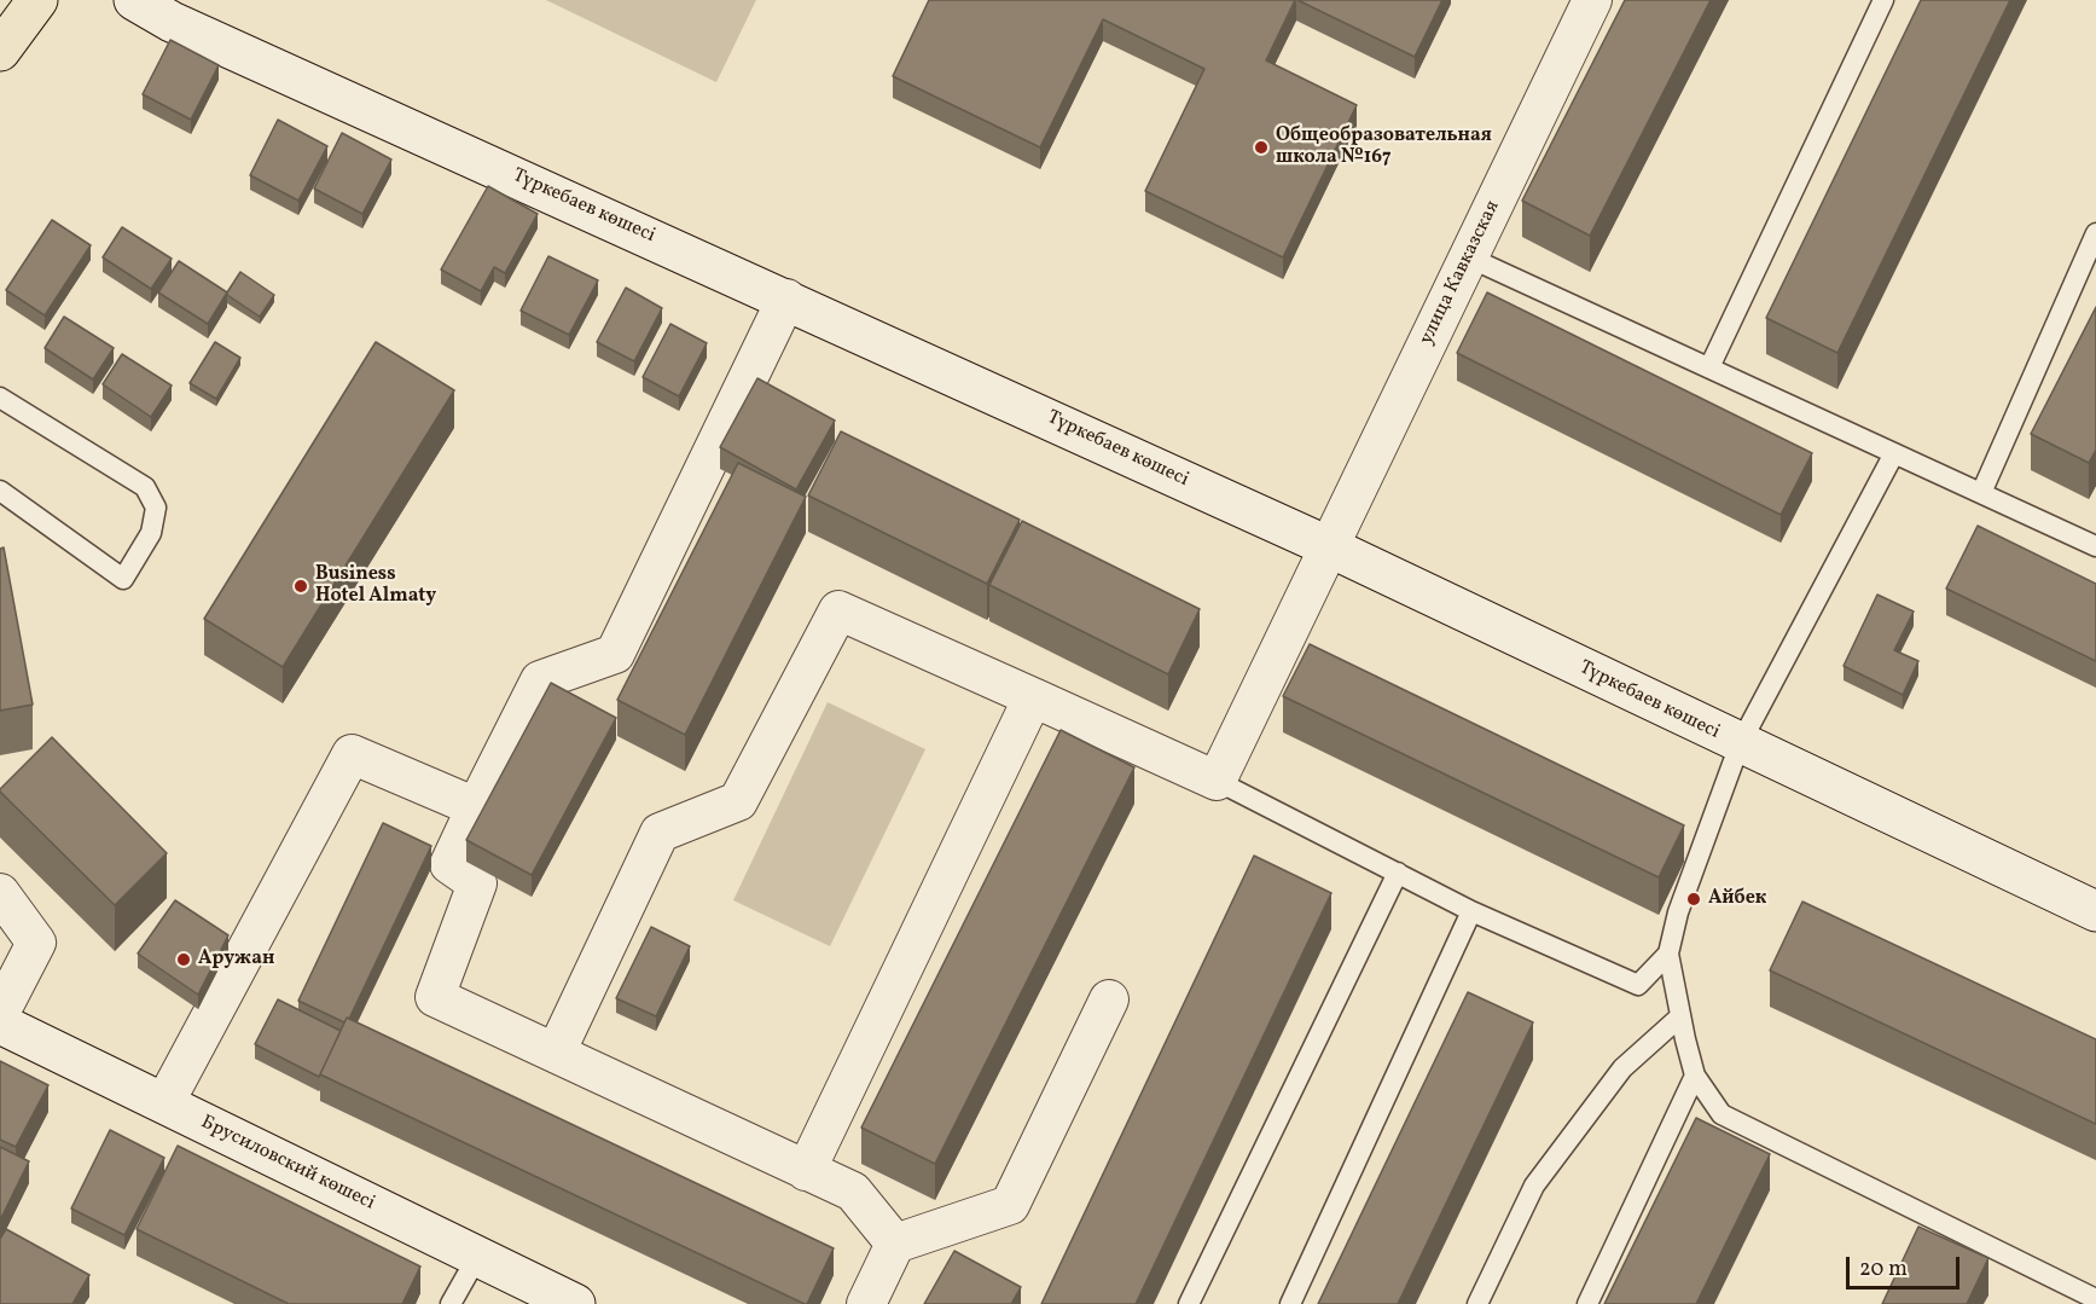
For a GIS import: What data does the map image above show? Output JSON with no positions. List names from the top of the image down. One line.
{"streets":{"street":["Түркебаев көшесі","улица Кавказская","Брусиловский көшесі"]},"crossings":[["Түркебаев көшесі","улица Кавказская"]],"places":["Общеобразовательная школа №167","Business Hotel Almaty","Айбек","Аружан"],"scale_bar":"20 m"}
